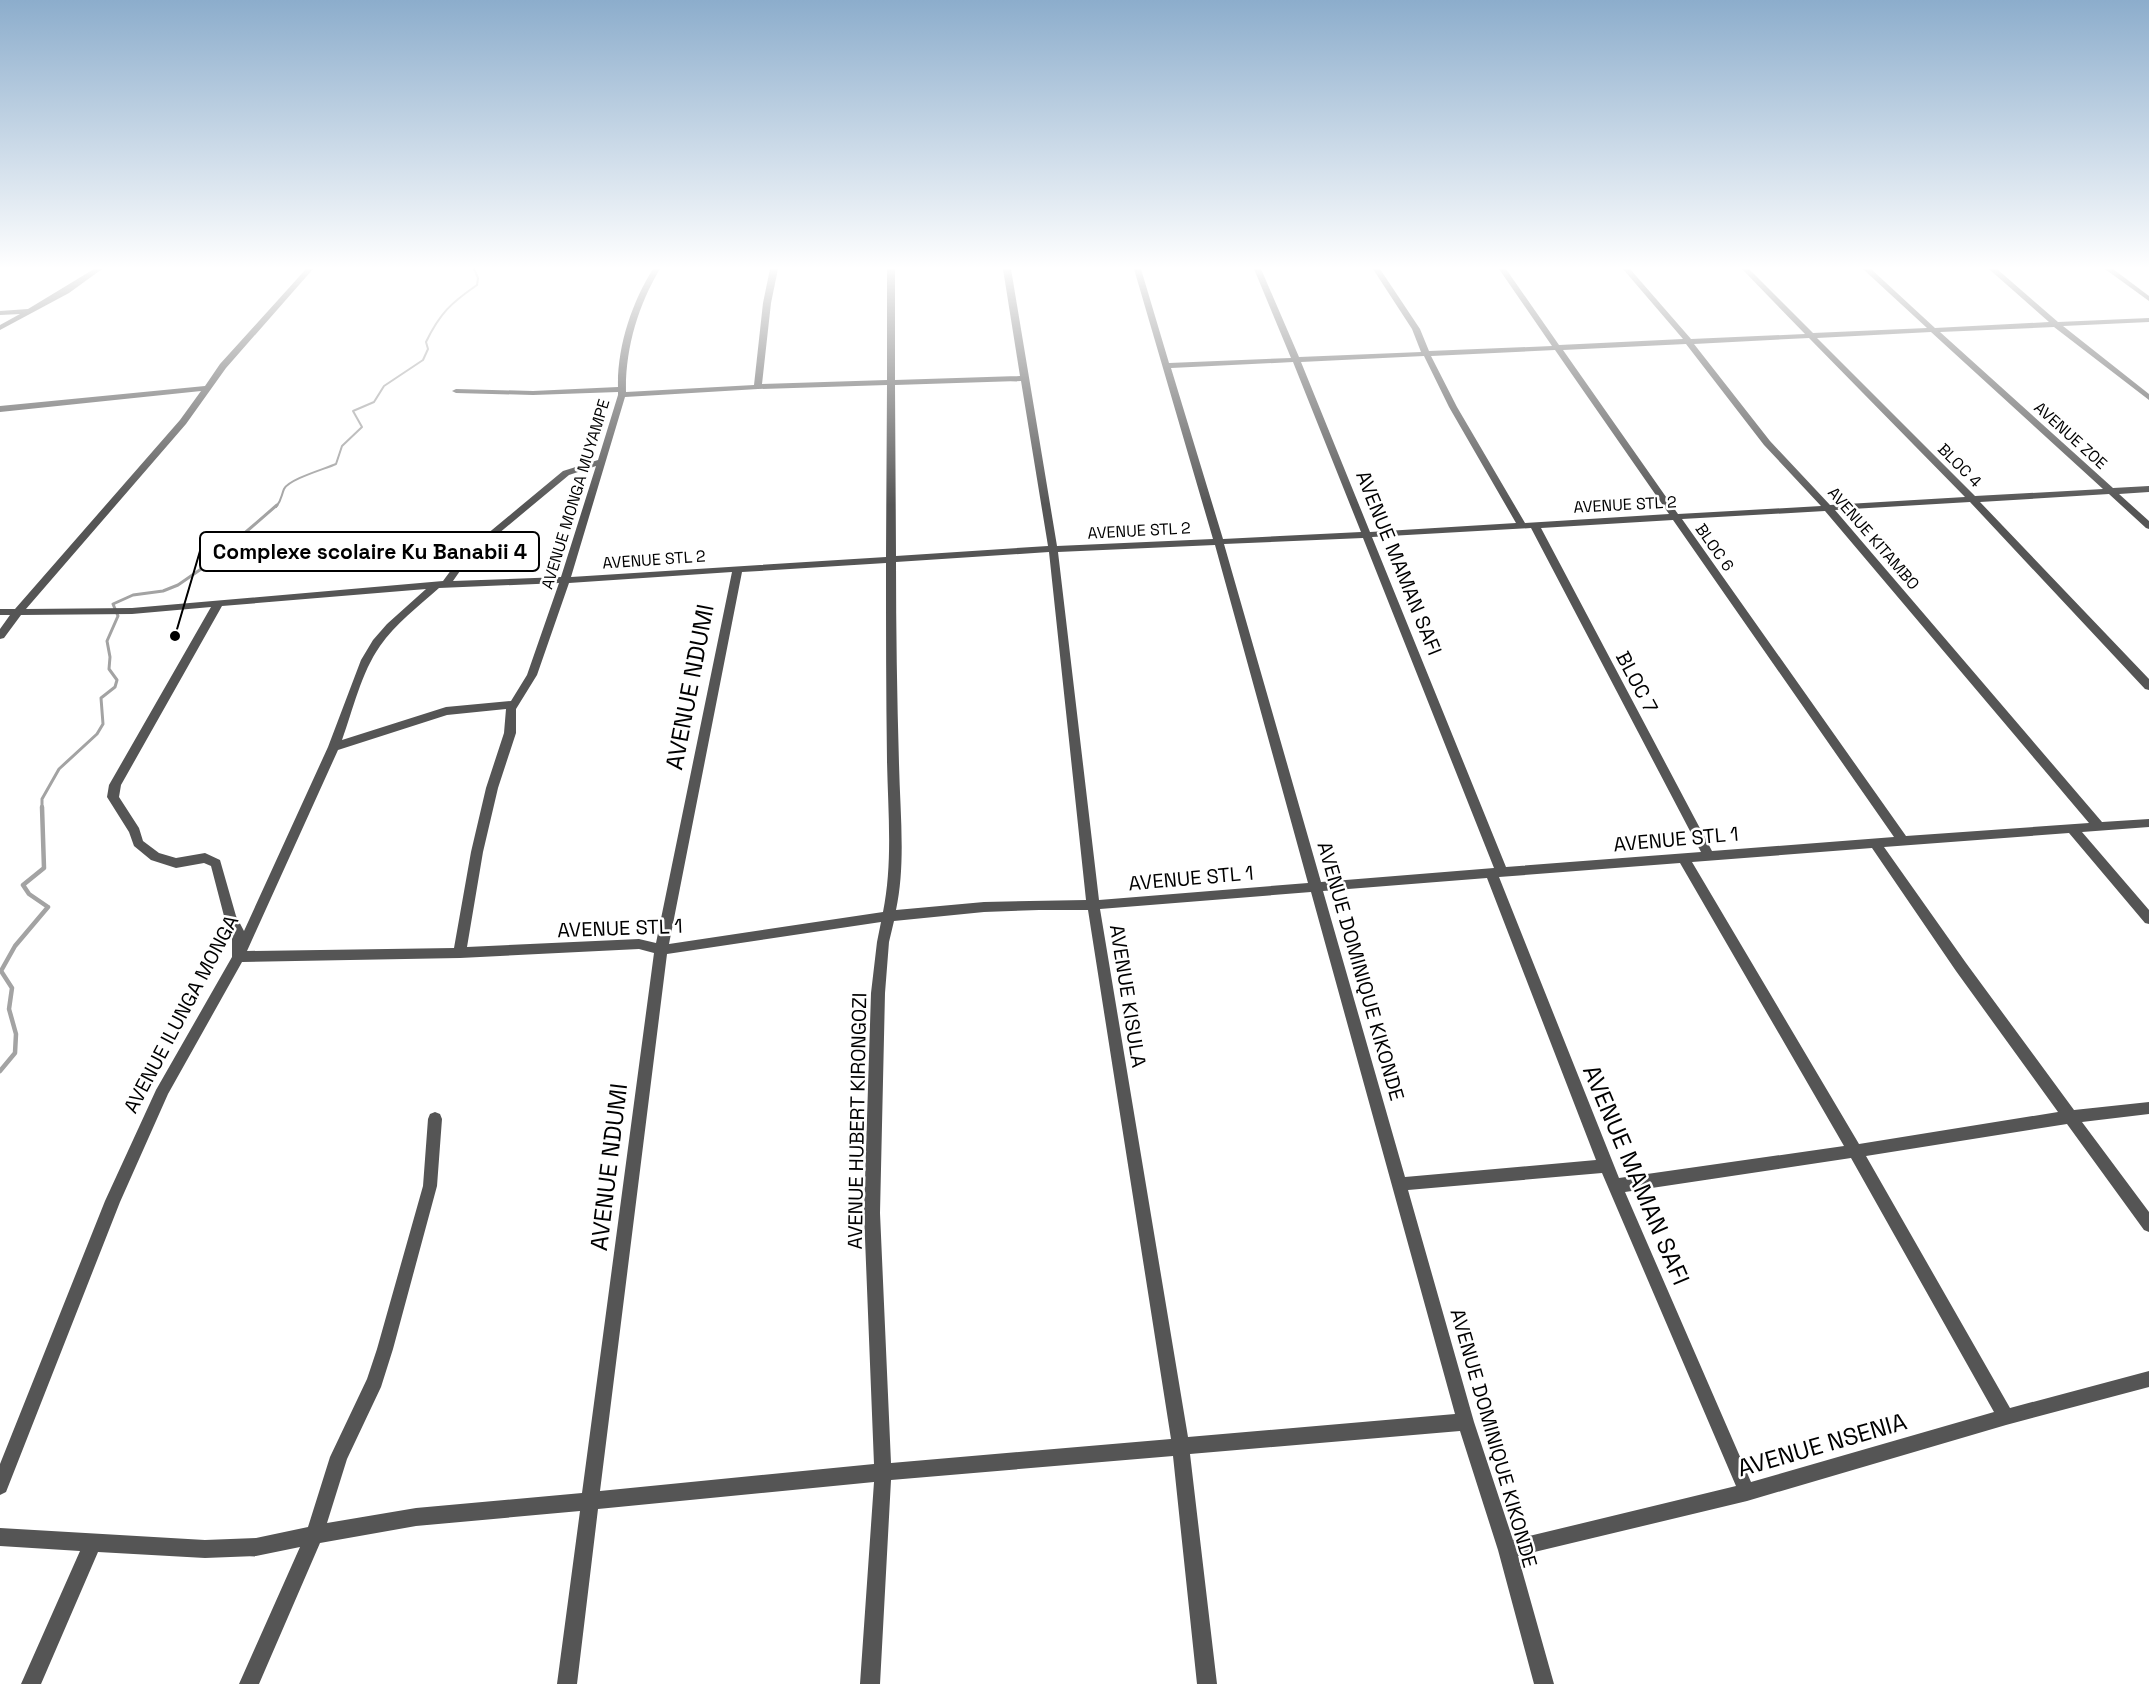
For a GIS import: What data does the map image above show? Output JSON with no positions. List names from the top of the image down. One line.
{"streets":{"street":["AVENUE ZOE","BLOC 4","AVENUE MONGA MUYAMPE","AVENUE STL 2","AVENUE KITAMBO","BLOC 6","AVENUE MAMAN SAFI","BLOC 7","AVENUE NDUMI","AVENUE STL 1","AVENUE DOMINIQUE KIKONDE","AVENUE KISULA","AVENUE ILUNGA MONGA","AVENUE HUBERT KIRONGOZI","AVENUE NSENIA"]},"crossings":[["AVENUE ZOE","AVENUE STL 2"],["BLOC 4","AVENUE STL 2"],["AVENUE MONGA MUYAMPE","AVENUE STL 2"],["AVENUE MONGA MUYAMPE","AVENUE STL 1"],["AVENUE MONGA MUYAMPE","AVENUE KISULA"],["AVENUE MONGA MUYAMPE","AVENUE ILUNGA MONGA"],["AVENUE MONGA MUYAMPE","AVENUE HUBERT KIRONGOZI"],["AVENUE STL 2","AVENUE KITAMBO"],["AVENUE STL 2","BLOC 6"],["AVENUE STL 2","AVENUE MAMAN SAFI"],["AVENUE STL 2","BLOC 7"],["AVENUE STL 2","AVENUE NDUMI"],["AVENUE STL 2","AVENUE DOMINIQUE KIKONDE"],["AVENUE STL 2","AVENUE KISULA"],["AVENUE STL 2","AVENUE ILUNGA MONGA"],["AVENUE STL 2","AVENUE HUBERT KIRONGOZI"],["AVENUE KITAMBO","AVENUE STL 1"],["BLOC 6","AVENUE STL 1"],["AVENUE MAMAN SAFI","AVENUE STL 1"],["AVENUE MAMAN SAFI","AVENUE NSENIA"],["BLOC 7","AVENUE STL 1"],["AVENUE NDUMI","AVENUE STL 1"],["AVENUE STL 1","AVENUE DOMINIQUE KIKONDE"],["AVENUE STL 1","AVENUE KISULA"],["AVENUE STL 1","AVENUE ILUNGA MONGA"],["AVENUE STL 1","AVENUE HUBERT KIRONGOZI"],["AVENUE DOMINIQUE KIKONDE","AVENUE NSENIA"]],"places":["Complexe scolaire Ku Banabii 4"]}
